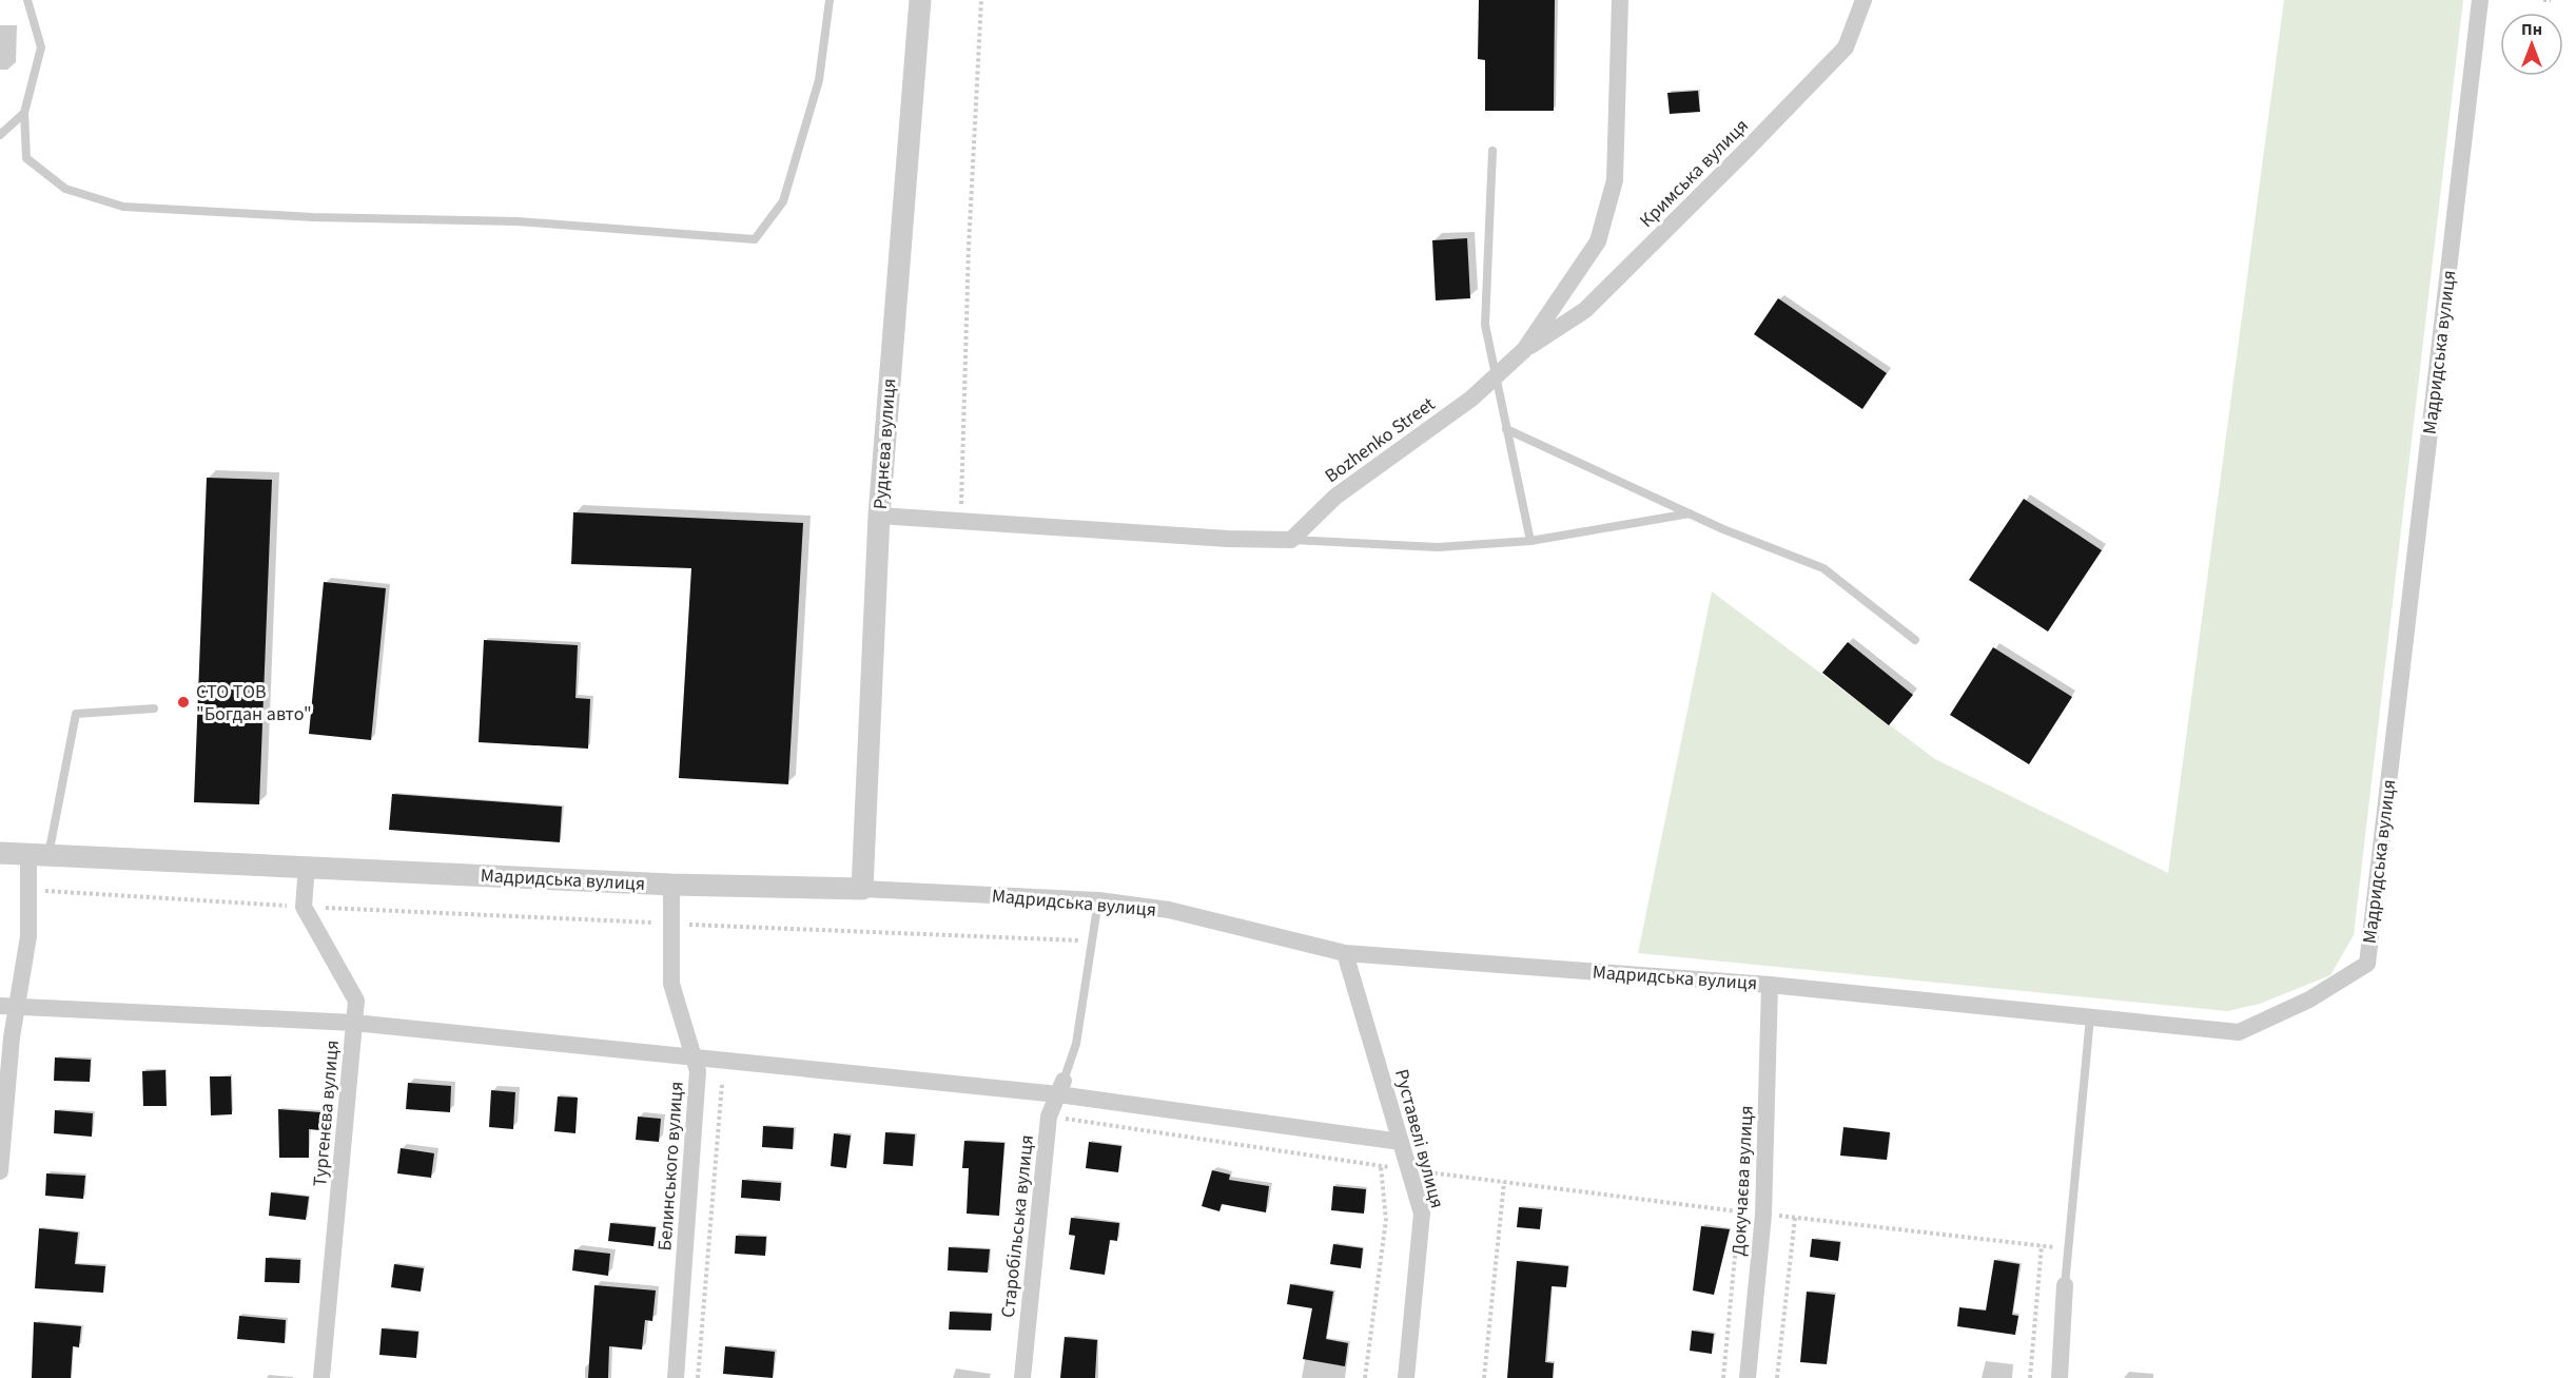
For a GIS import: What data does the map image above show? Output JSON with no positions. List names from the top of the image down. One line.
{"streets":{"street":["Кримська вулиця","Мадридська вулиця","Bozhenko Street","Руднєва вулиця","Тургенєва вулиця","Руставелі вулиця","Белинського вулиця","Докучаєва вулиця","Старобільська вулиця"]},"crossings":[["Кримська вулиця","Bozhenko Street"],["Мадридська вулиця","Руднєва вулиця"],["Мадридська вулиця","Руставелі вулиця"],["Мадридська вулиця","Белинського вулиця"],["Мадридська вулиця","Докучаєва вулиця"]],"places":["СТО ТОВ \"Богдан авто\""],"north":"top"}
